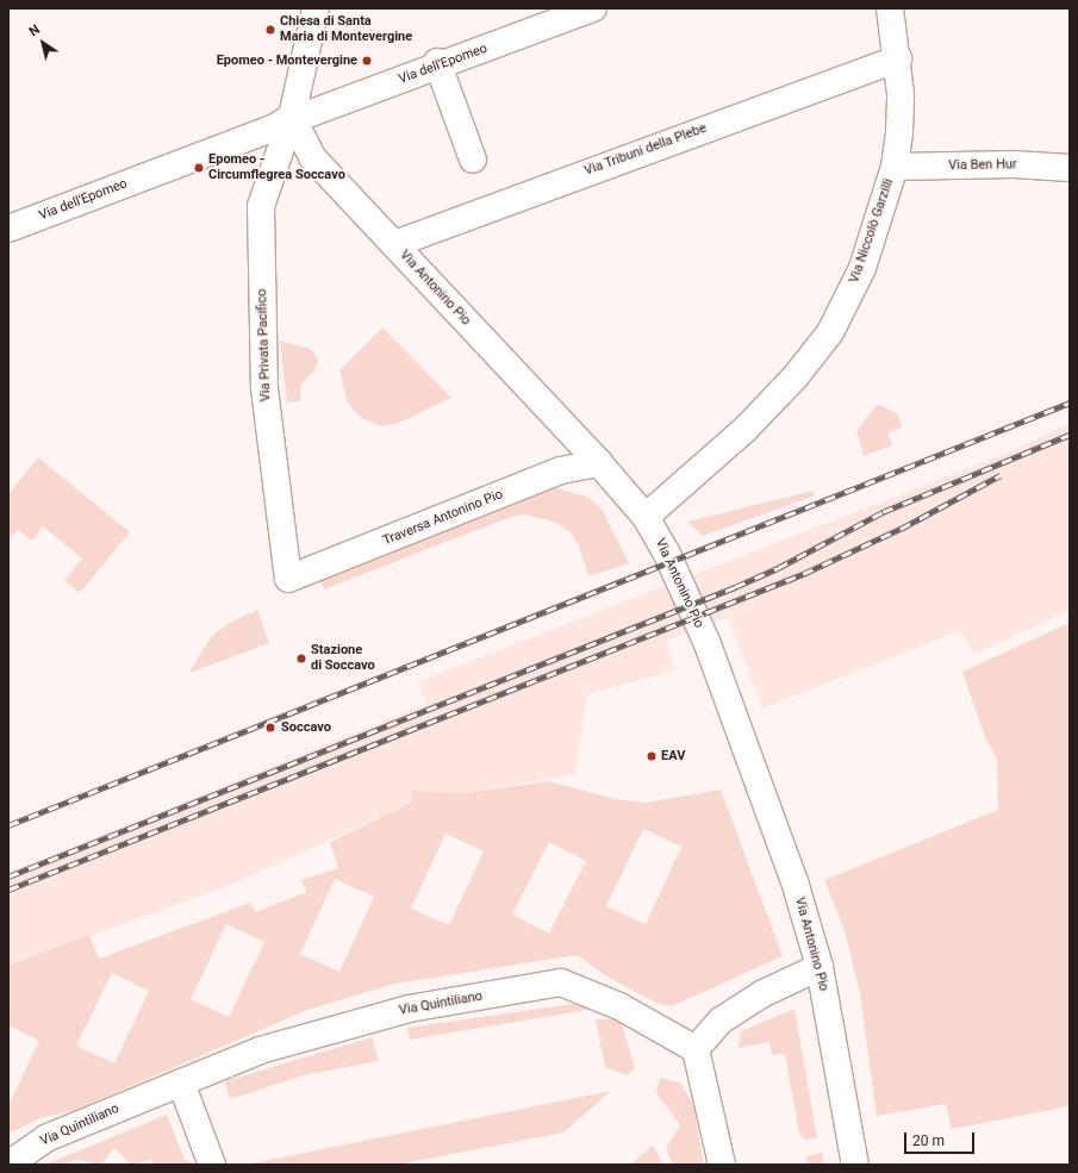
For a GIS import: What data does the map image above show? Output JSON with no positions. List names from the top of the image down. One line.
{"streets":{"street":["Via dell'Epomeo","Via Tribuni della Plebe","Via Ben Hur","Via Niccolò Garzilli","Via Antonino Pio","Via Privata Pacifico","Traversa Antonino Pio","Via Quintiliano"]},"crossings":[["Via dell'Epomeo","Via Antonino Pio"],["Via dell'Epomeo","Via Privata Pacifico"],["Via Tribuni della Plebe","Via Niccolò Garzilli"],["Via Tribuni della Plebe","Via Antonino Pio"],["Via Ben Hur","Via Niccolò Garzilli"],["Via Niccolò Garzilli","Via Antonino Pio"],["Via Antonino Pio","Via Privata Pacifico"],["Via Antonino Pio","Traversa Antonino Pio"],["Via Privata Pacifico","Traversa Antonino Pio"]],"places":["Chiesa di Santa Maria di Montevergine","Epomeo - Montevergine","Epomeo - Circumflegrea Soccavo","Stazione di Soccavo","Soccavo","EAV"],"scale_bar":"20 m","north":"top left"}
